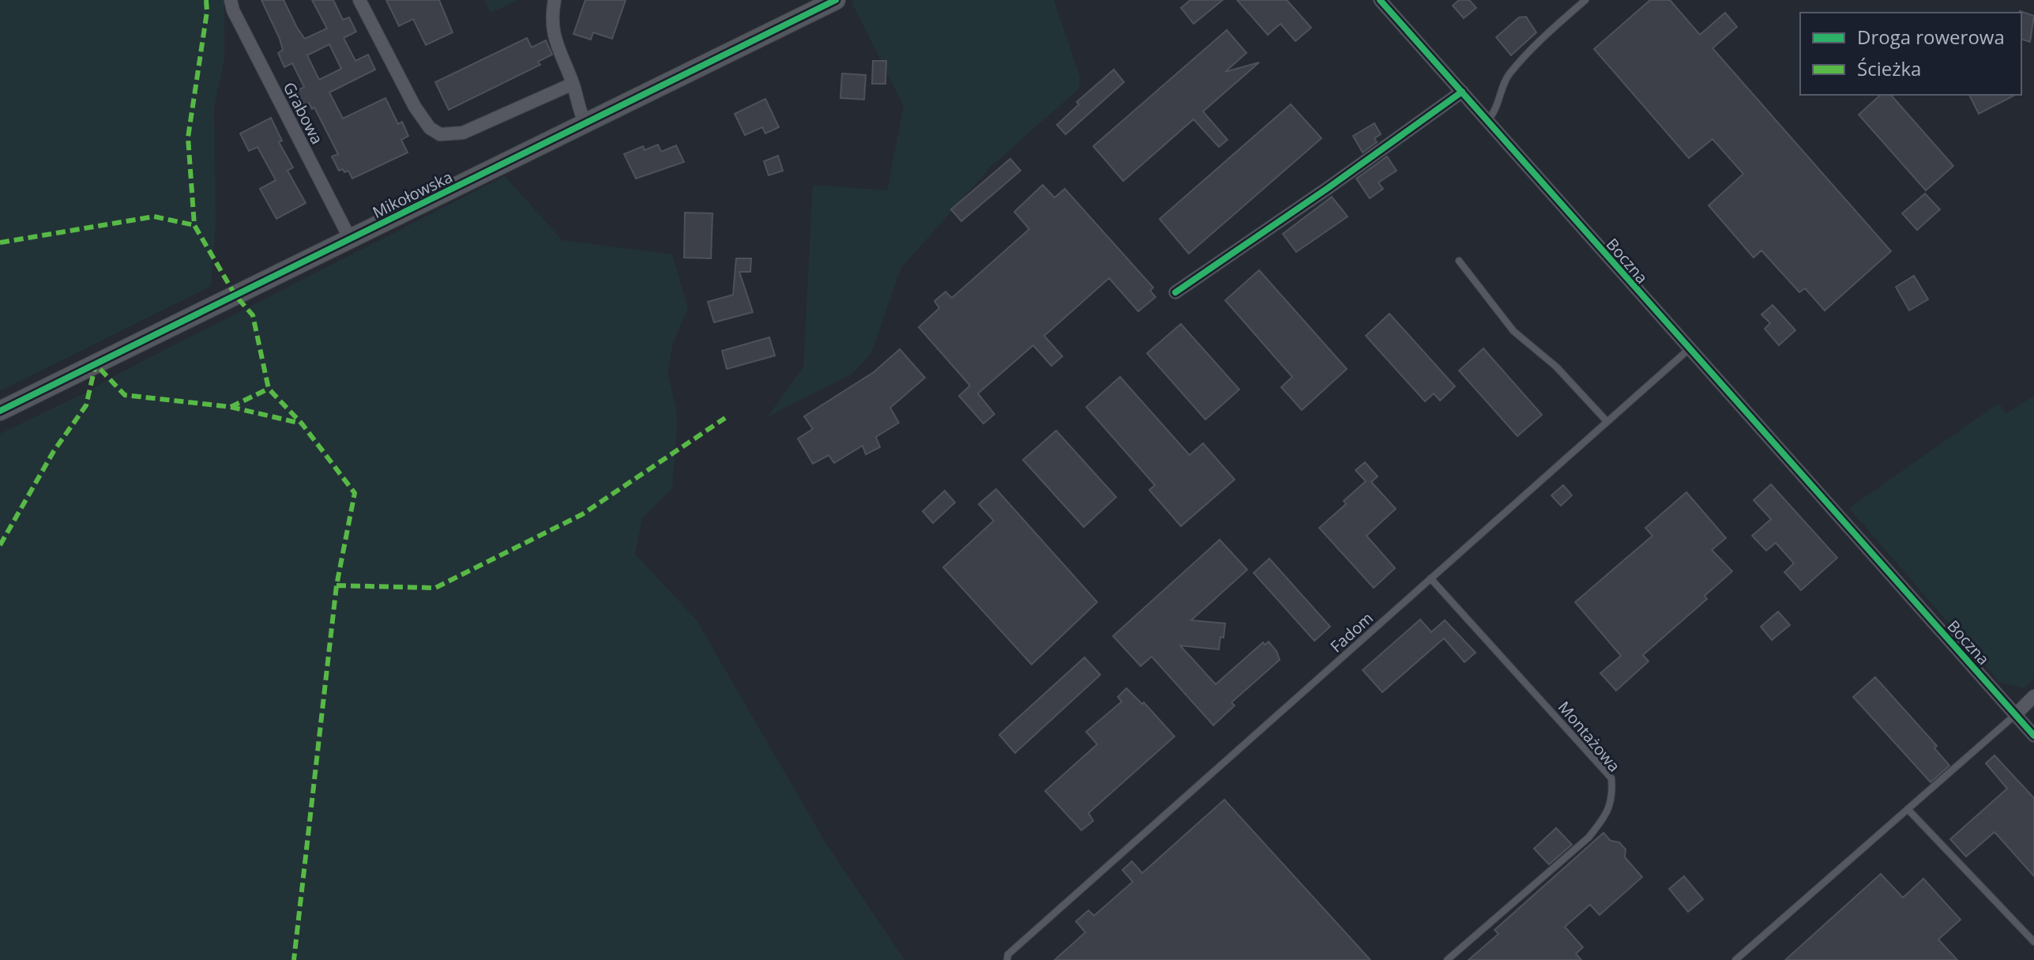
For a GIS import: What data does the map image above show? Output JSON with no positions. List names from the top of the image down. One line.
{"streets":{"street":["Grabowa","Mikołowska","Boczna"],"lane":["Fadom","Montażowa"]},"crossings":[["Grabowa","Mikołowska"],["Boczna","Fadom"],["Fadom","Montażowa"]],"legend":["Droga rowerowa","Ścieżka"]}
